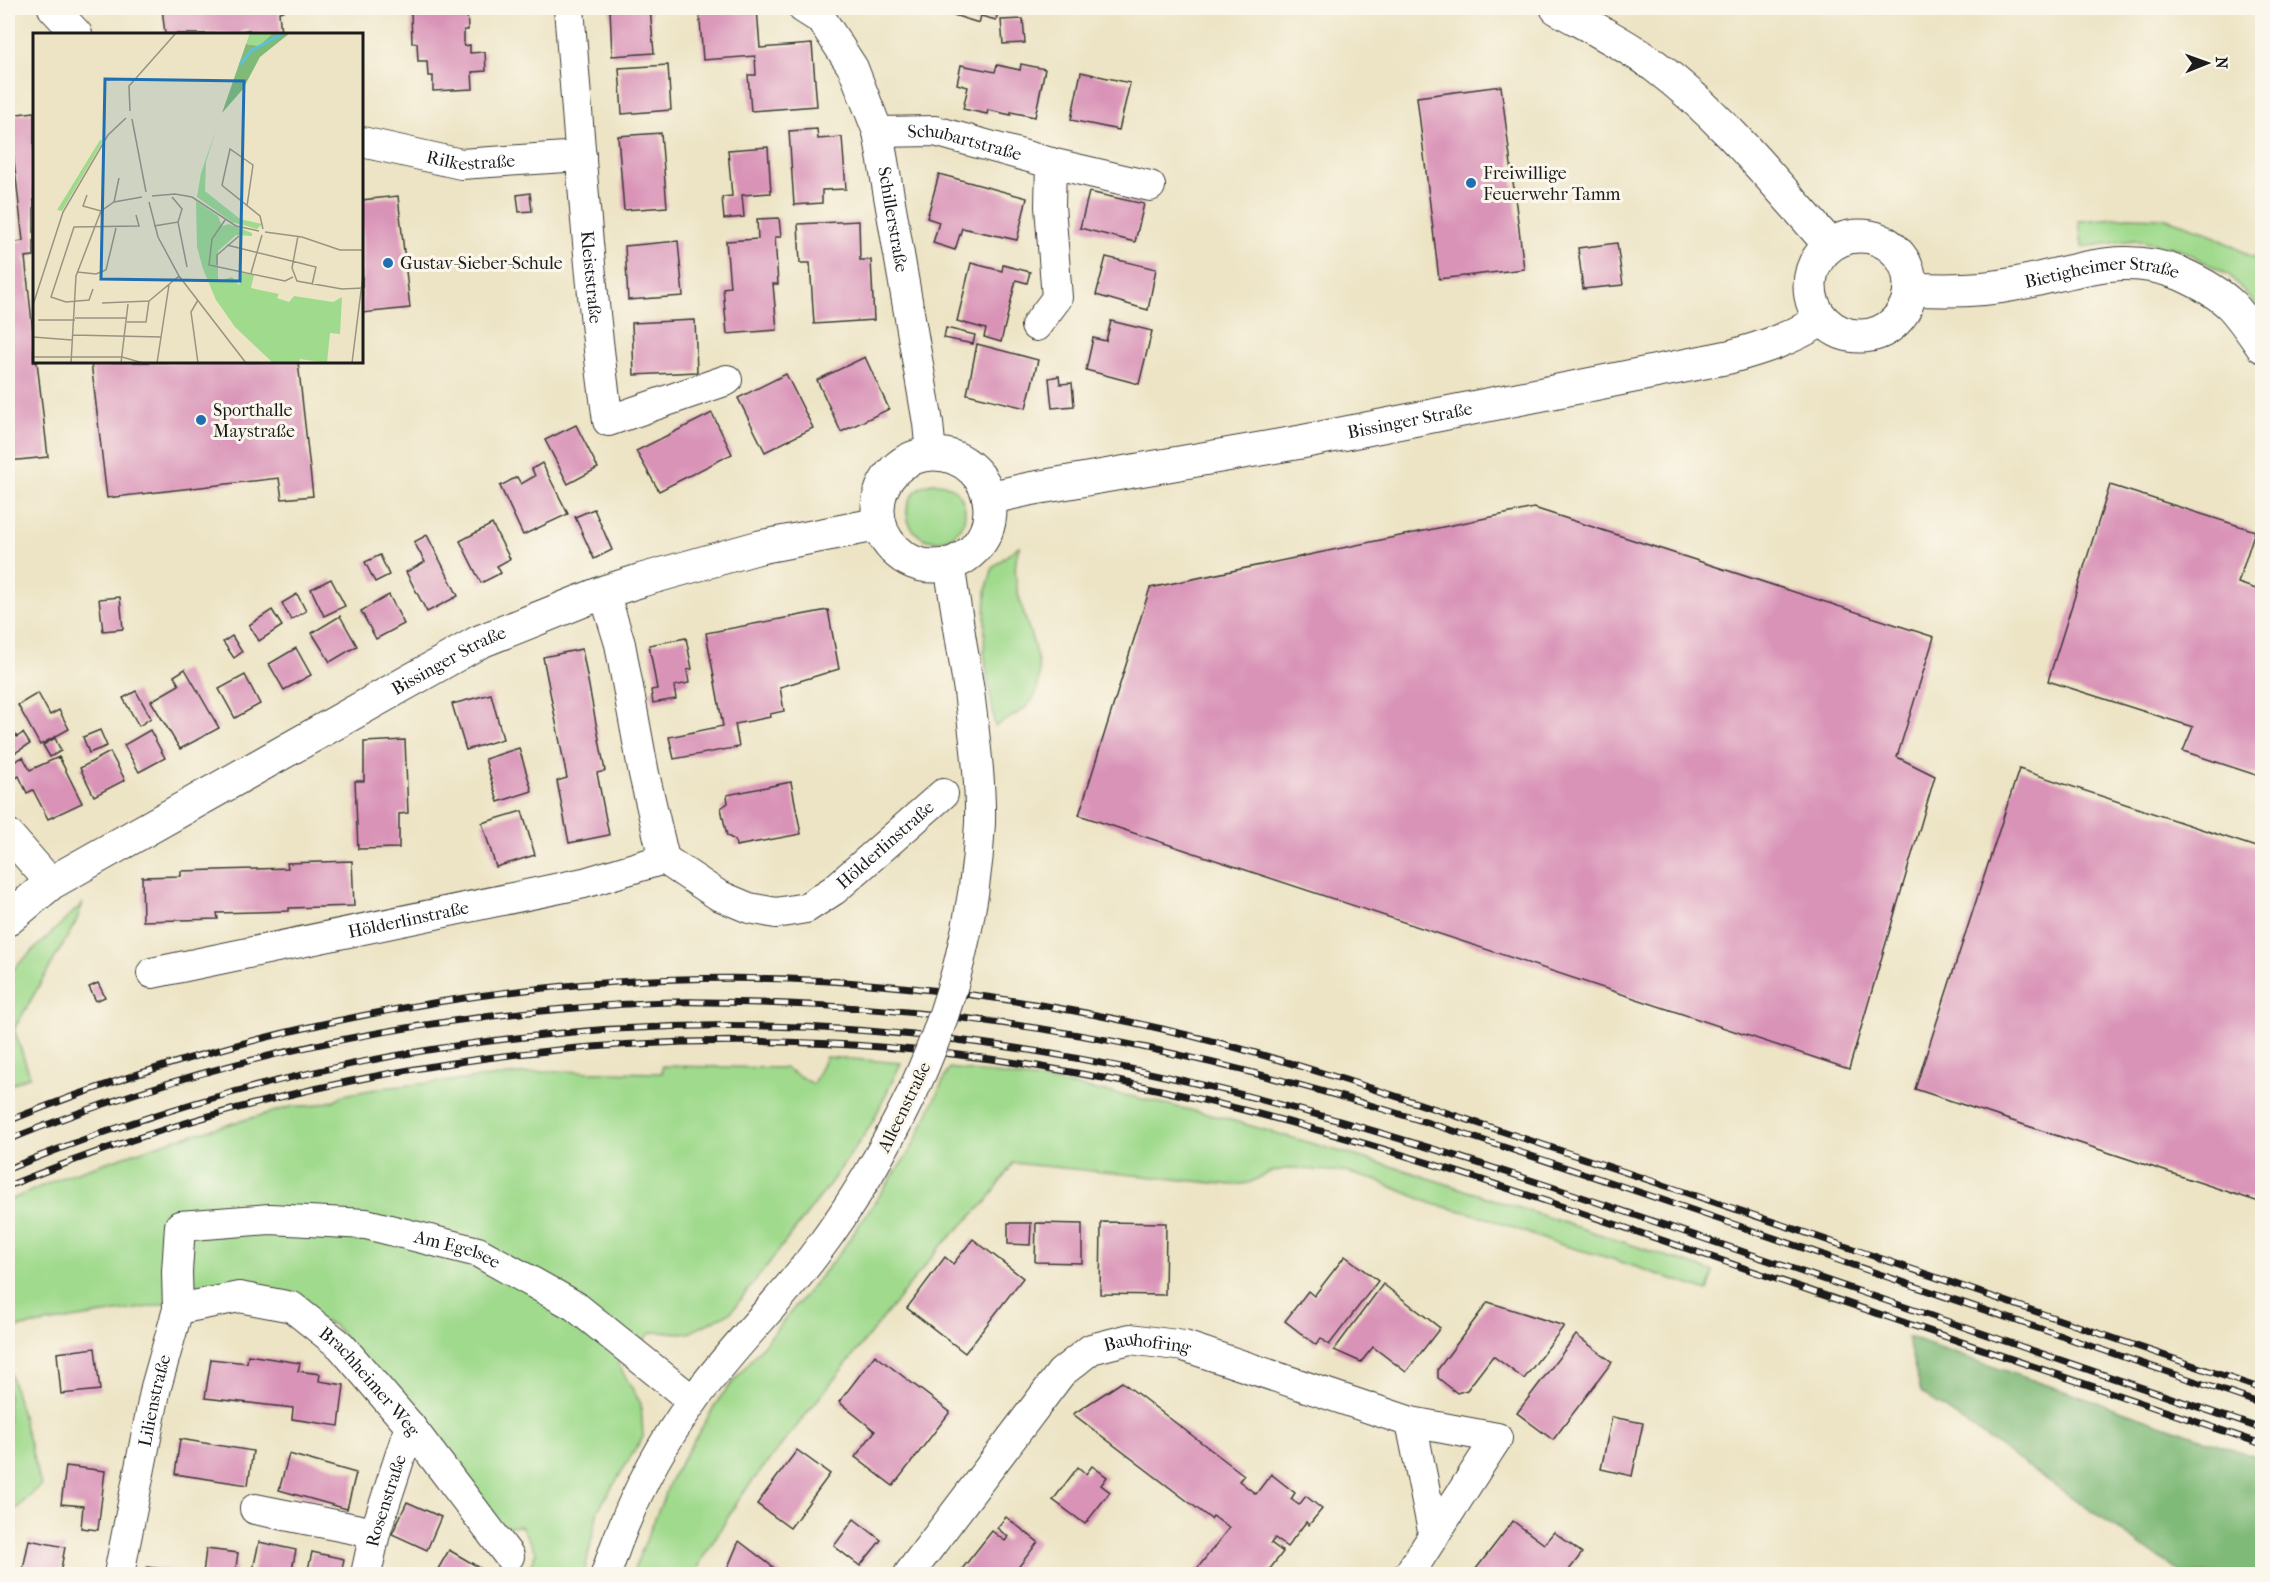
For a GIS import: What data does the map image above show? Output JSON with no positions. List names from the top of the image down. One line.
{"streets":{"main road":["Bietigheimer Straße","Bissinger Straße"],"street":["Schubartstraße","Rilkestraße","Schillerstraße","Kleiststraße","Hölderlinstraße","Alleenstraße","Am Egelsee","Bauhofring","Brachheimer Weg","Lilienstraße","Rosenstraße"]},"crossings":[["Schubartstraße","Schillerstraße"],["Rilkestraße","Kleiststraße"],["Schillerstraße","Bissinger Straße"],["Schillerstraße","Alleenstraße"],["Bietigheimer Straße","Bissinger Straße"],["Bissinger Straße","Alleenstraße"],["Alleenstraße","Am Egelsee"],["Am Egelsee","Lilienstraße"],["Brachheimer Weg","Lilienstraße"],["Brachheimer Weg","Rosenstraße"]],"places":["Freiwillige Feuerwehr Tamm","Gustav-Sieber-Schule","Sporthalle Maystraße"],"north":"right"}
